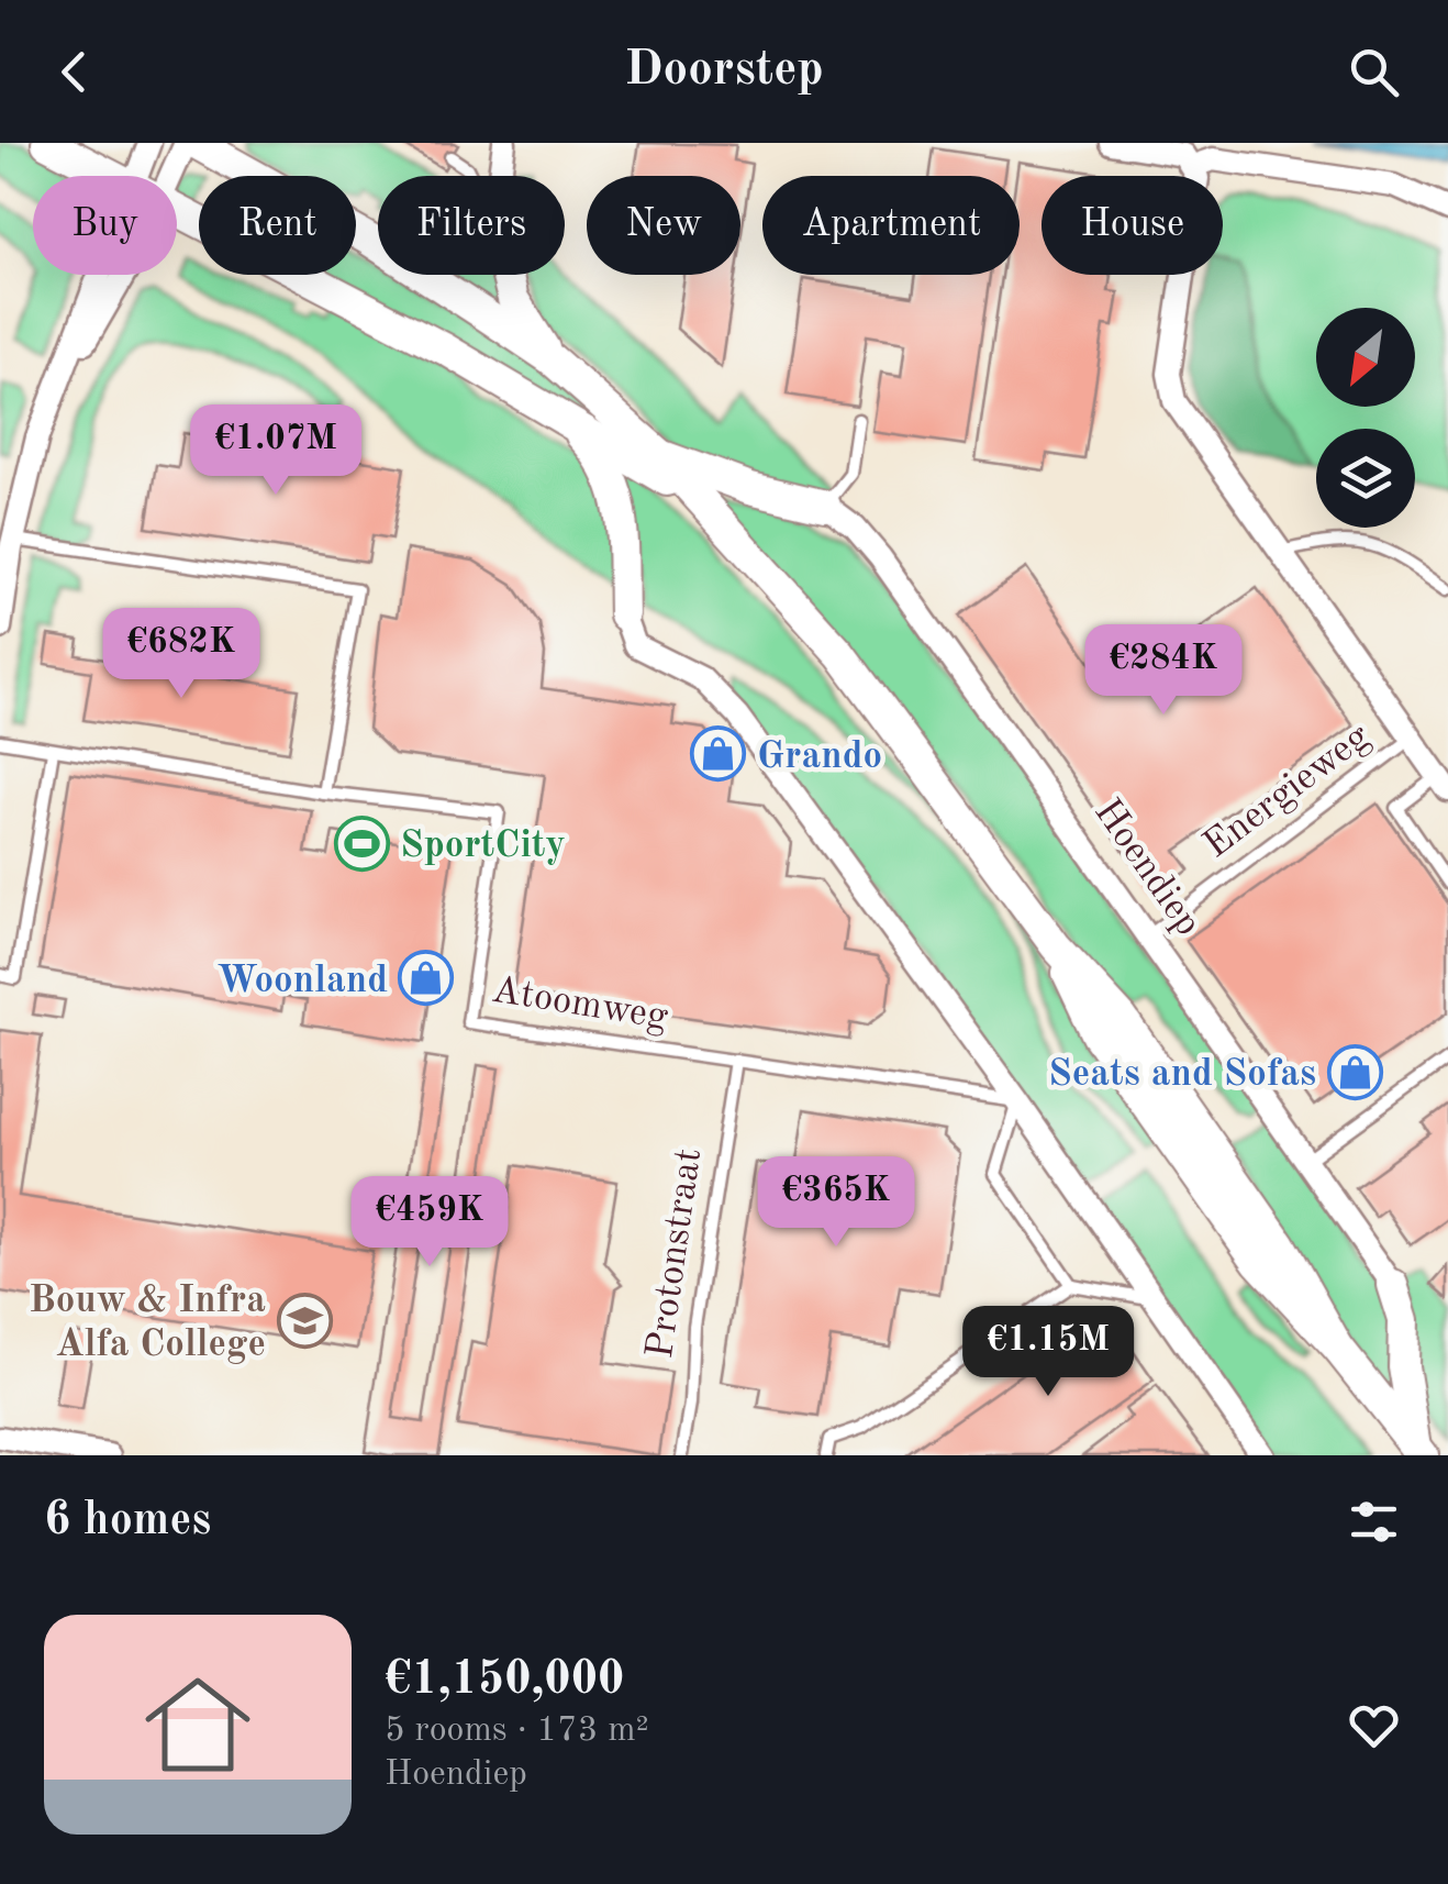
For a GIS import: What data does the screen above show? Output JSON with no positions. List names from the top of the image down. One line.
{"streets":{"street":["Energieweg","Hoendiep"],"lane":["Atoomweg","Protonstraat"]},"crossings":[["Energieweg","Hoendiep"],["Atoomweg","Protonstraat"]],"places":{"shop":["Grando","Woonland","Seats and Sofas"],"sports":["SportCity"],"school or university":["Bouw & Infra Alfa College"]},"north":"bottom left","page":{"header":"Doorstep","chip":["Buy","Rent","Filters","New","Apartment","House"],"price":["€1.07M","€682K","€284K","€365K","€459K","€1.15M"],"heading":"6 homes","list":[{"name":"€1,150,000","note":"5 rooms · 173 m² · Hoendiep"}]}}
